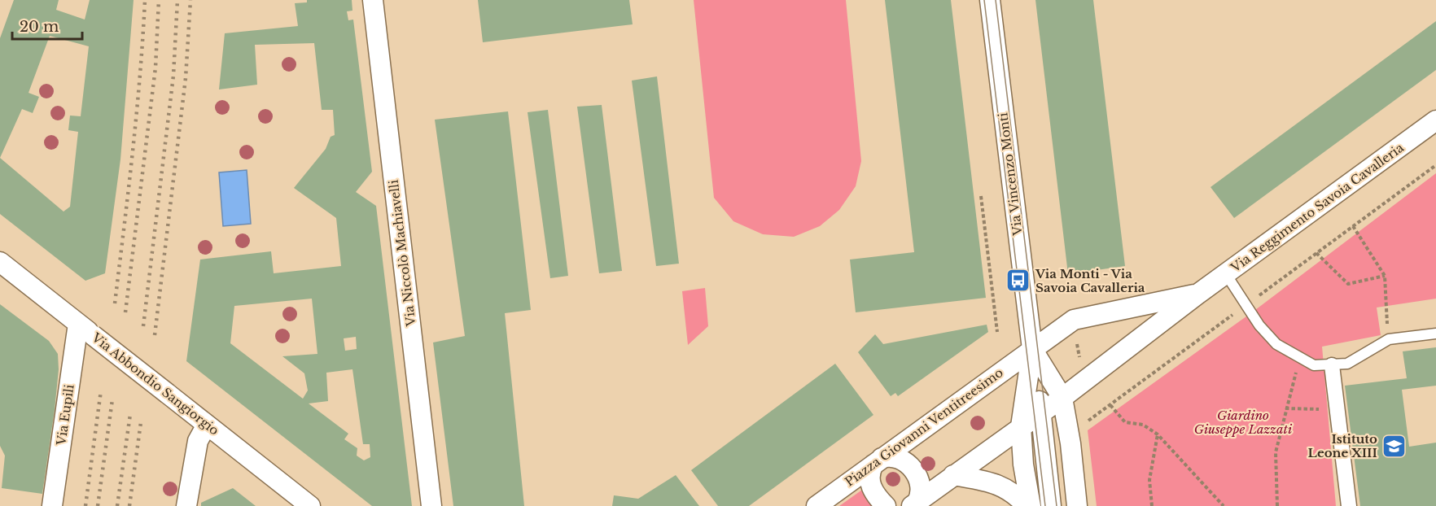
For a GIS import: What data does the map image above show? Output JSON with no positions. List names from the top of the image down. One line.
{"streets":{"street":["Via Vincenzo Monti","Via Reggimento Savoia Cavalleria","Via Niccolò Machiavelli","Via Abbondio Sangiorgio","Via Eupili","Piazza Giovanni Ventitreesimo"]},"crossings":[["Via Vincenzo Monti","Via Reggimento Savoia Cavalleria"],["Via Vincenzo Monti","Piazza Giovanni Ventitreesimo"],["Via Reggimento Savoia Cavalleria","Piazza Giovanni Ventitreesimo"],["Via Abbondio Sangiorgio","Via Eupili"]],"parks":["Giardino Giuseppe Lazzati"],"places":{"bus stop":["Via Monti - Via Savoia Cavalleria"],"school or university":["Istituto Leone XIII"]},"scale_bar":"20 m"}
